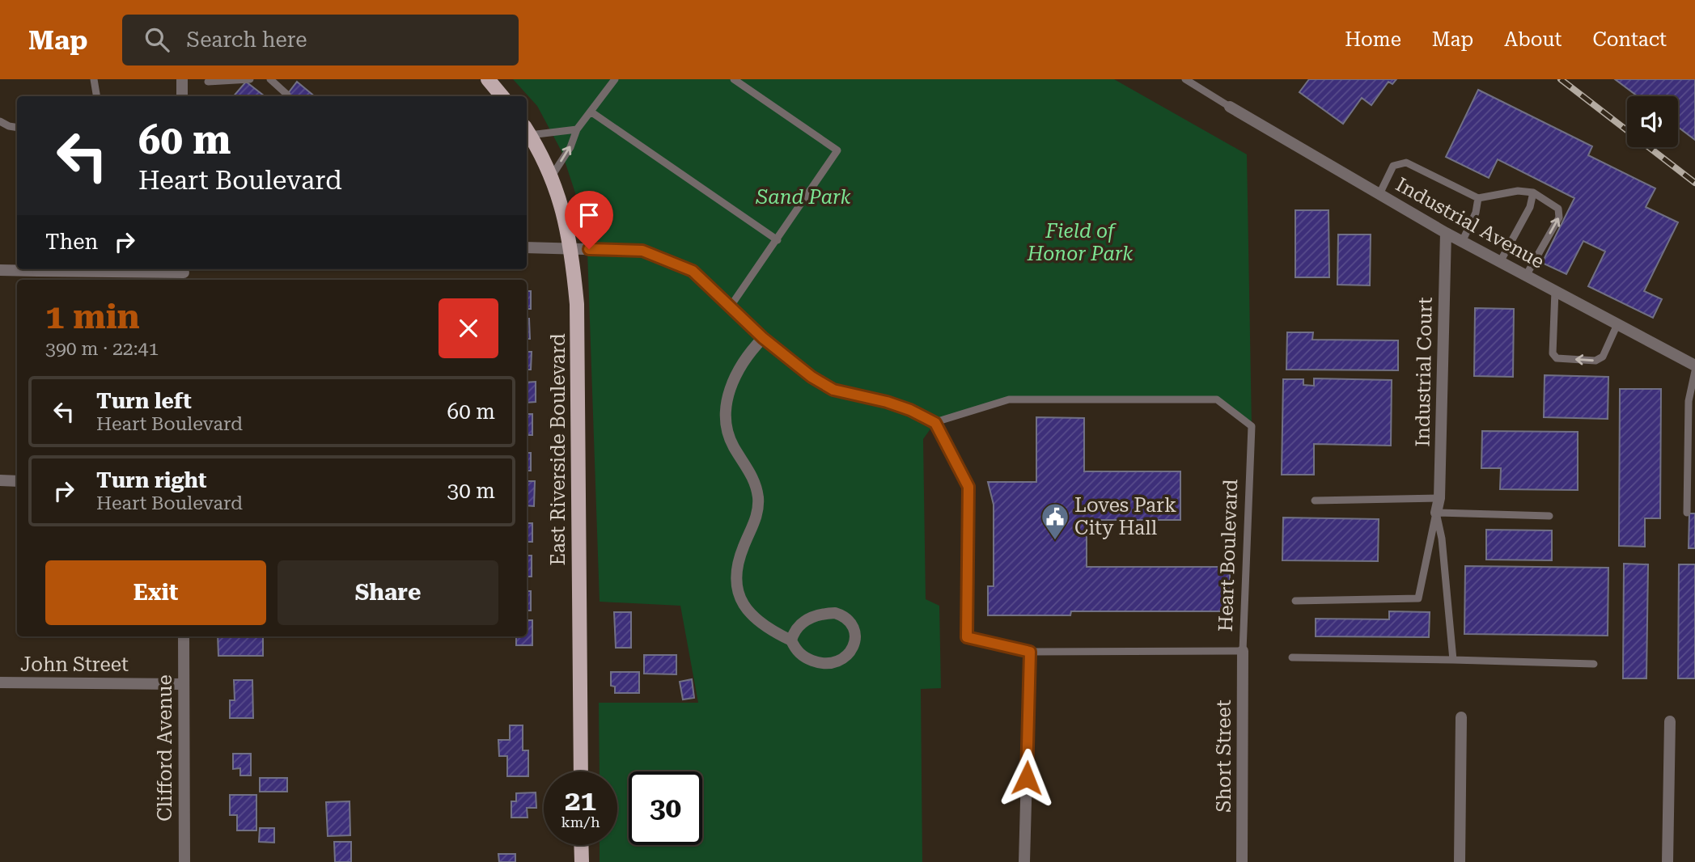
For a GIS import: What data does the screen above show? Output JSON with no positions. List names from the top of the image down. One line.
{"streets":{"main road":["East Riverside Boulevard"],"street":["Industrial Avenue","Industrial Court","John Street","Clifford Avenue","Short Street"],"lane":["Heart Boulevard"]},"crossings":[["Industrial Avenue","Industrial Court"],["Heart Boulevard","Short Street"],["John Street","Clifford Avenue"]],"parks":["Sand Park","Field of Honor Park"],"places":{"public building":["Loves Park City Hall"]},"page":{"header":"Map","search":"Search here","nav":["Home","Map","About","Contact"],"turn":["60 m","Heart Boulevard"],"then":"Then","heading":["1 min","390 m · 22:41"],"list":[{"name":"Turn left","note":"Heart Boulevard","value":"60 m"},{"name":"Turn right","note":"Heart Boulevard","value":"30 m"}],"buttons":["Exit","Share"],"speed":"21 km/h","limit":"30"}}
